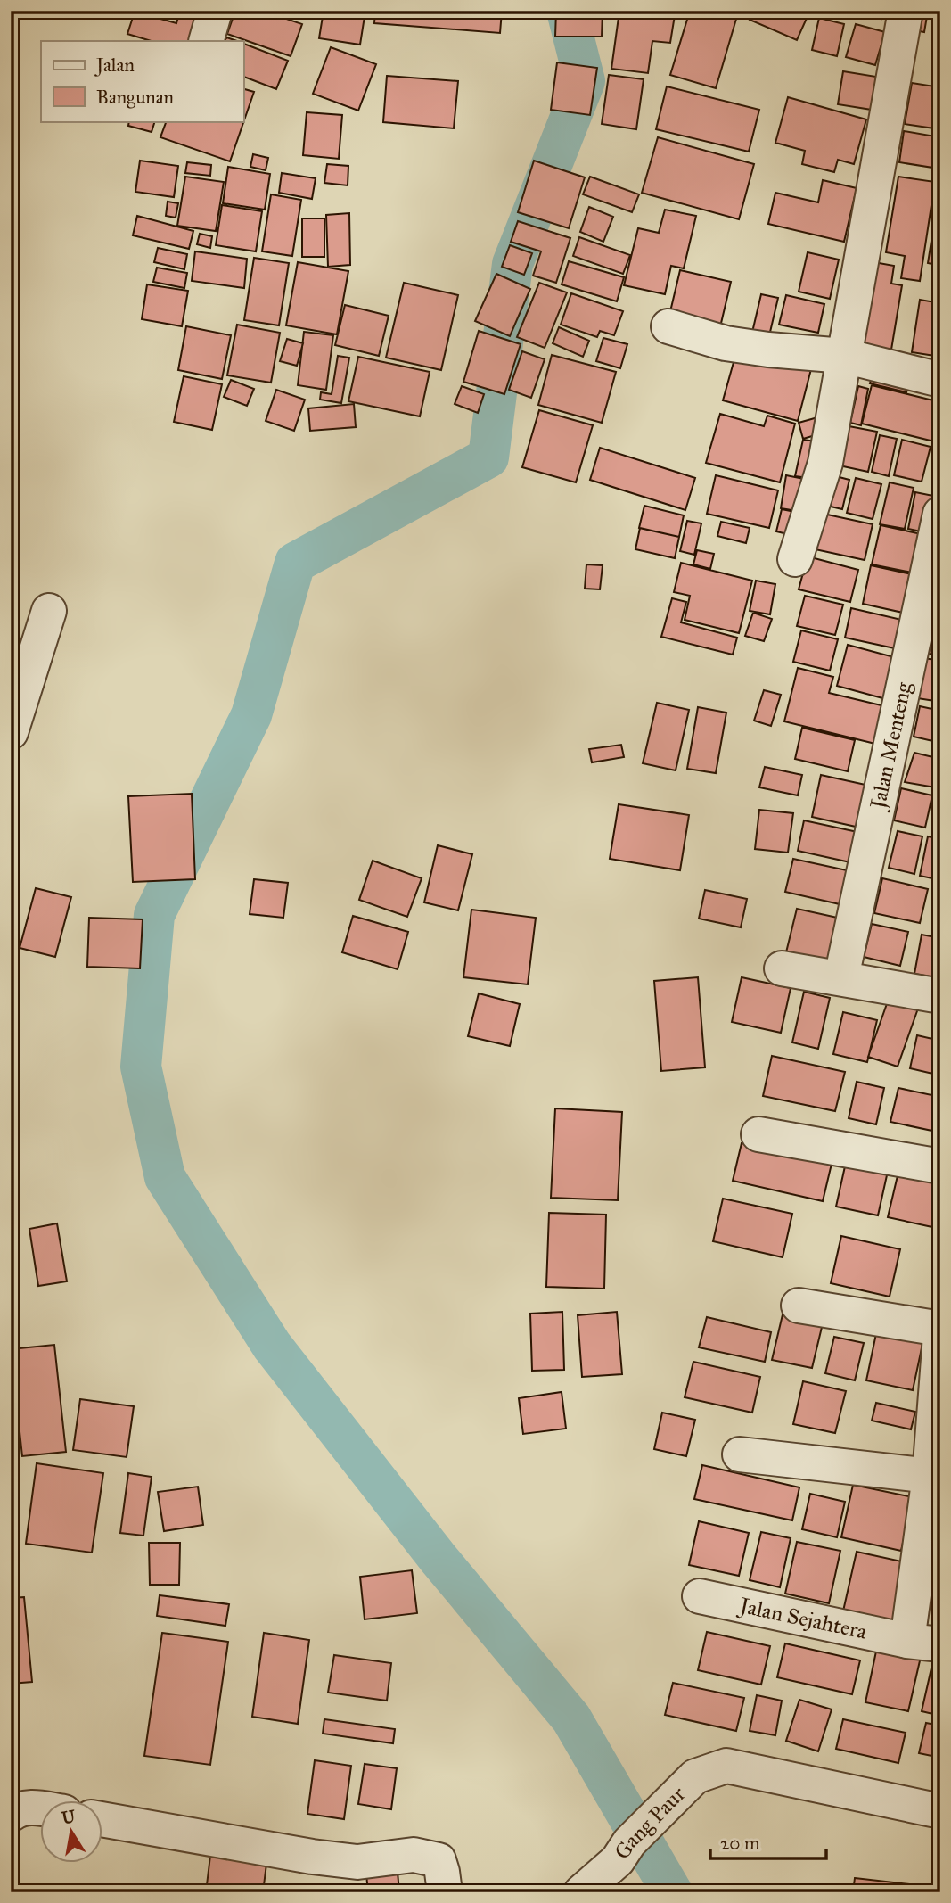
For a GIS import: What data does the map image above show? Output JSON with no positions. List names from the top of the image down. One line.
{"streets":{"street":["Jalan Menteng","Jalan Sejahtera","Gang Paur"]},"legend":["Jalan","Bangunan"],"scale_bar":"20 m","north":"top"}
